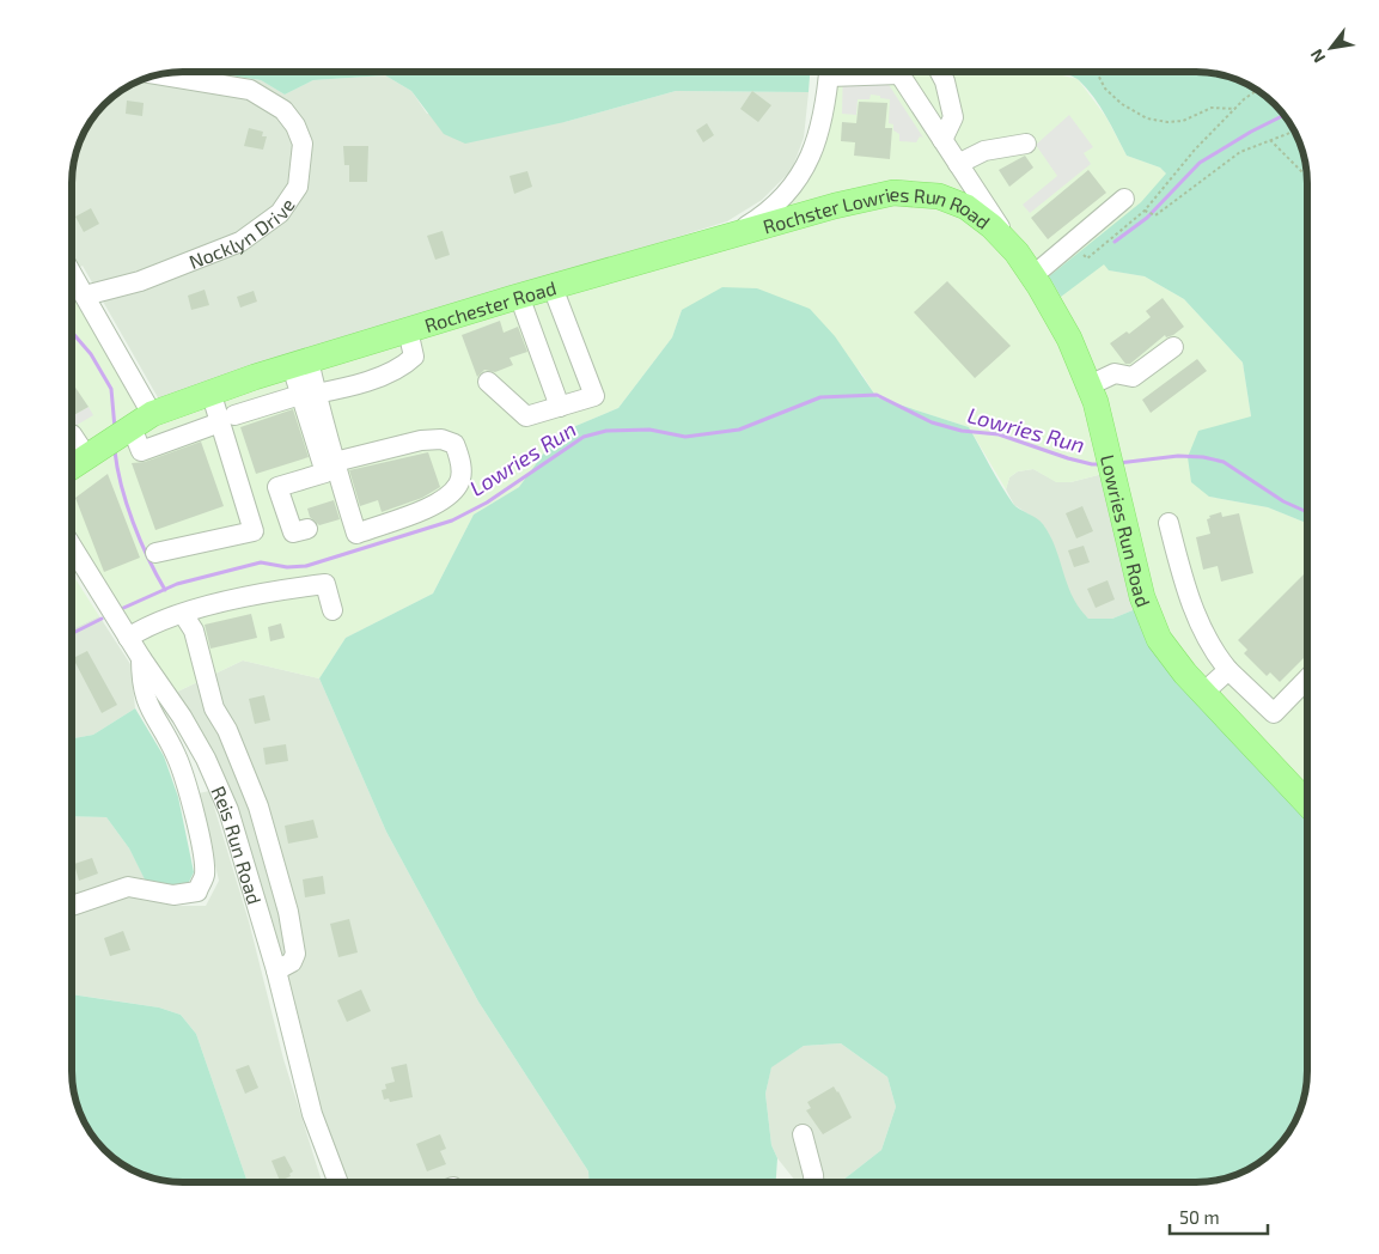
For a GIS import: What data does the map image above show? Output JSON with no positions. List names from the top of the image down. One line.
{"streets":{"main road":["Rochster Lowries Run Road","Rochester Road","Lowries Run Road"],"street":["Nocklyn Drive","Reis Run Road"]},"crossings":[["Rochster Lowries Run Road","Rochester Road"],["Rochster Lowries Run Road","Lowries Run Road"]],"water":["Lowries Run"],"scale_bar":"50 m","north":"bottom left"}
